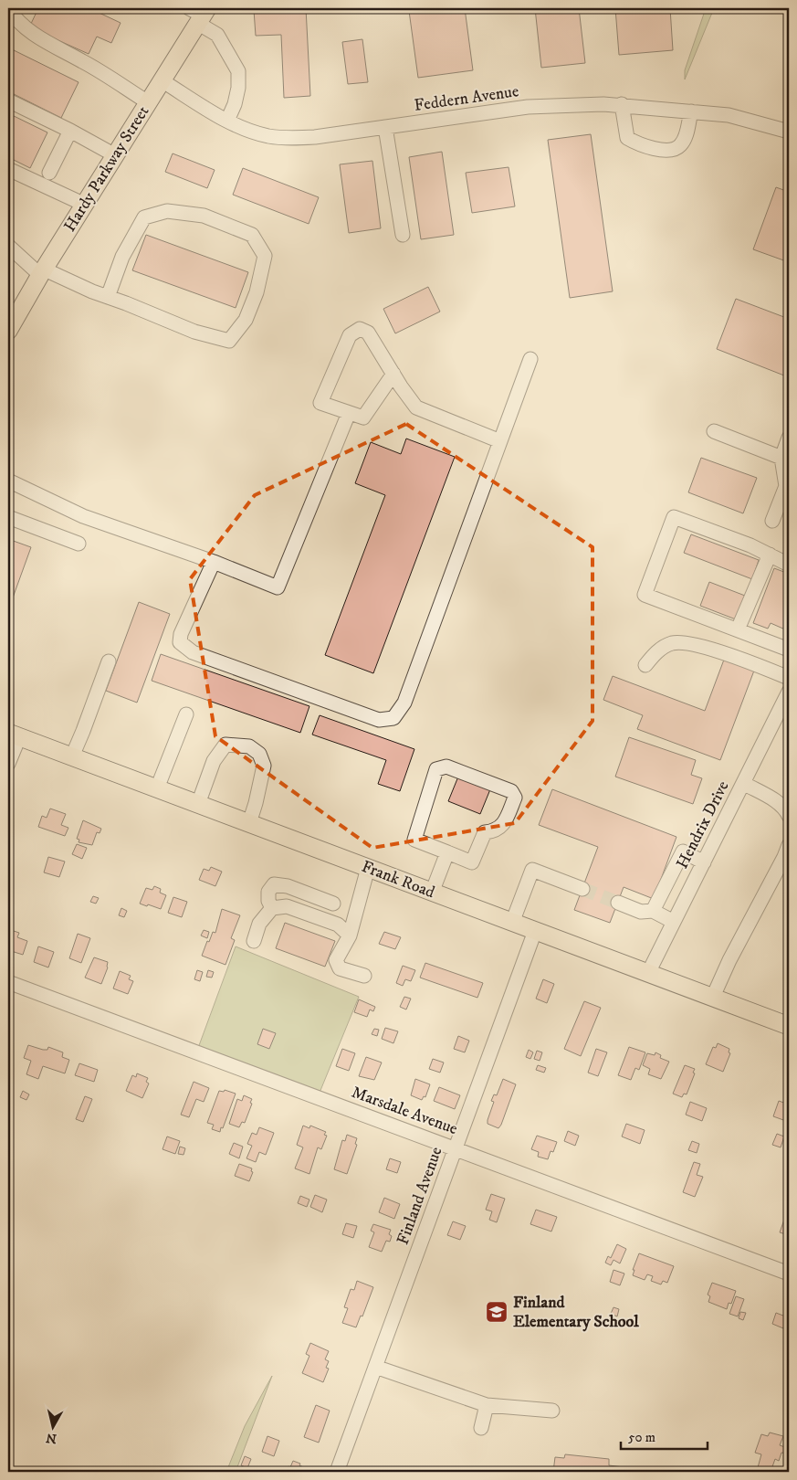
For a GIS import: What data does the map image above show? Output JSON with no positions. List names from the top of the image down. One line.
{"streets":{"main road":["Hardy Parkway Street","Frank Road"],"street":["Feddern Avenue","Hendrix Drive","Marsdale Avenue","Finland Avenue"]},"crossings":[["Feddern Avenue","Hardy Parkway Street"],["Hendrix Drive","Frank Road"],["Frank Road","Finland Avenue"],["Marsdale Avenue","Finland Avenue"]],"places":{"school or university":["Finland Elementary School"]},"scale_bar":"50 m","north":"bottom"}
